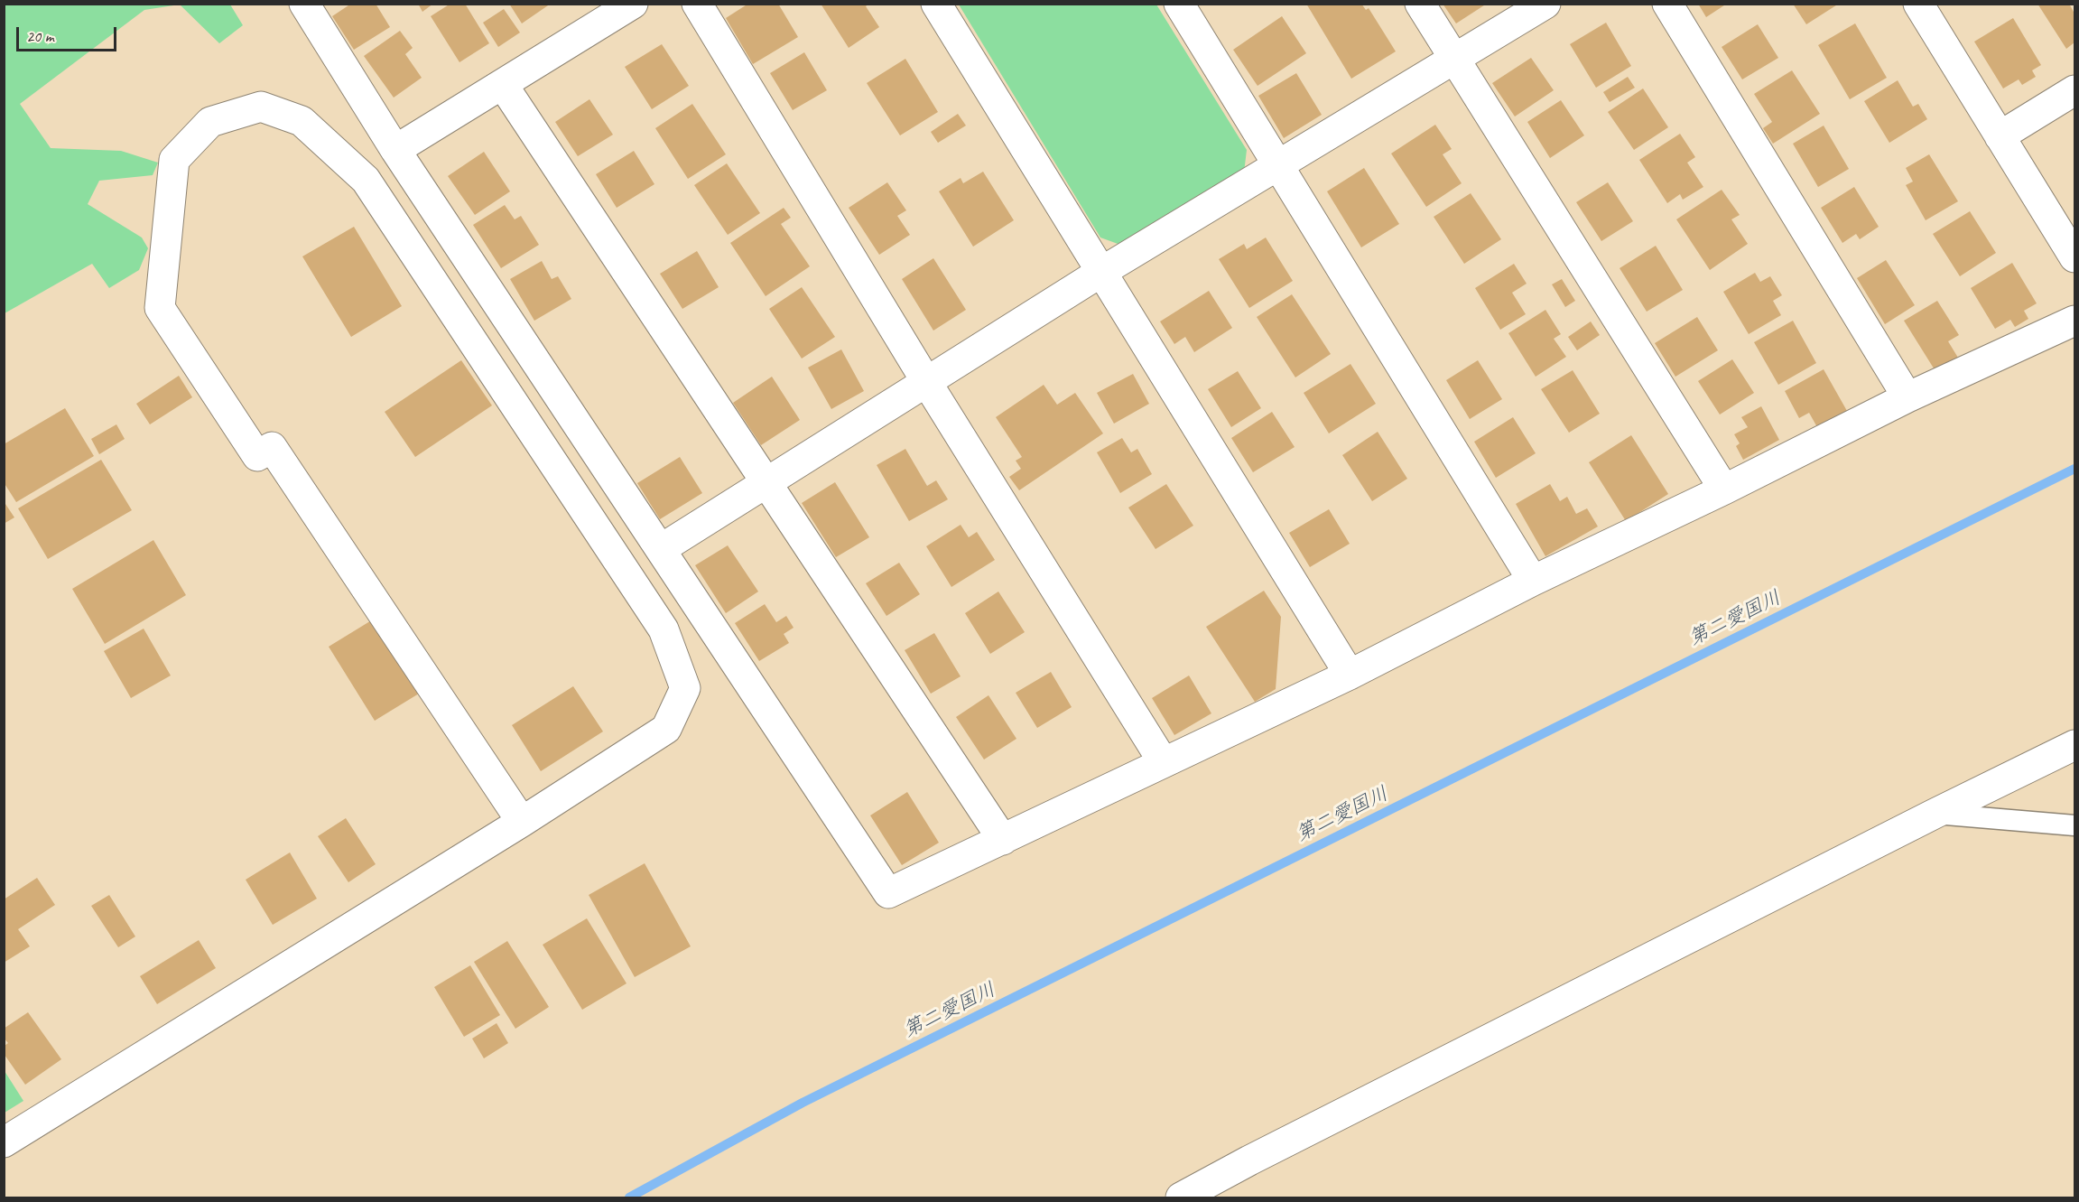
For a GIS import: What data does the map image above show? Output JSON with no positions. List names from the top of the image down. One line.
{"water":["第二愛国川"],"scale_bar":"20 m"}
